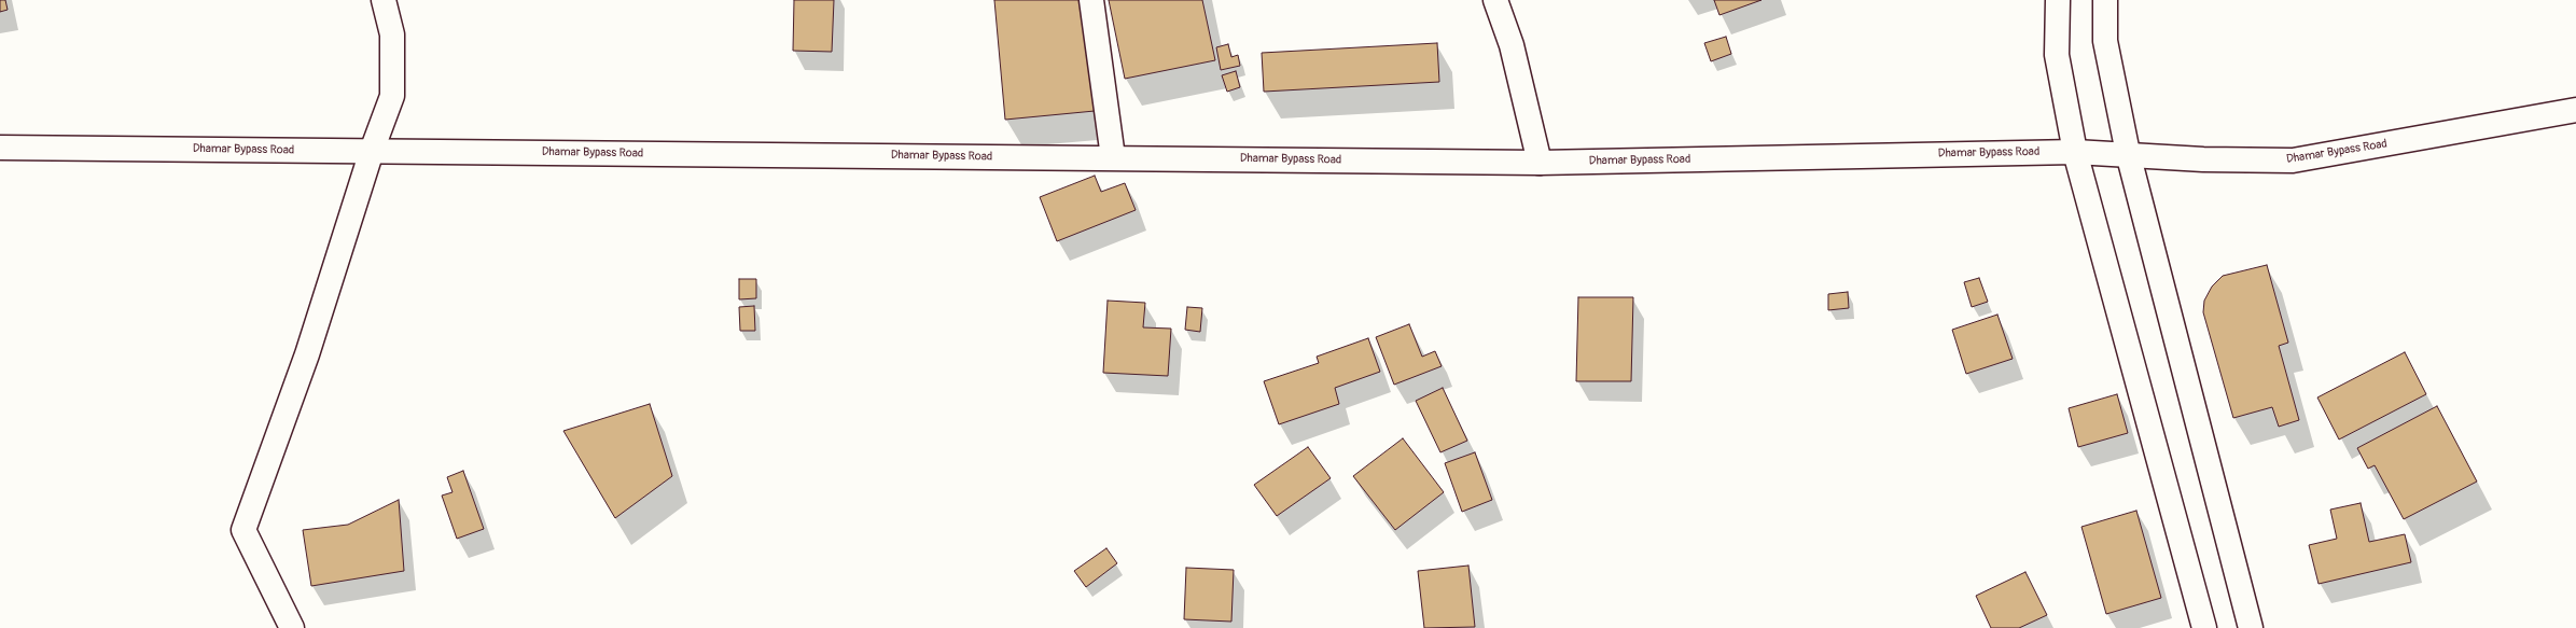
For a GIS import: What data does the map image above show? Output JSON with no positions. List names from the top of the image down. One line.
{"streets":{"main road":["Dhamar Bypass Road"]}}
